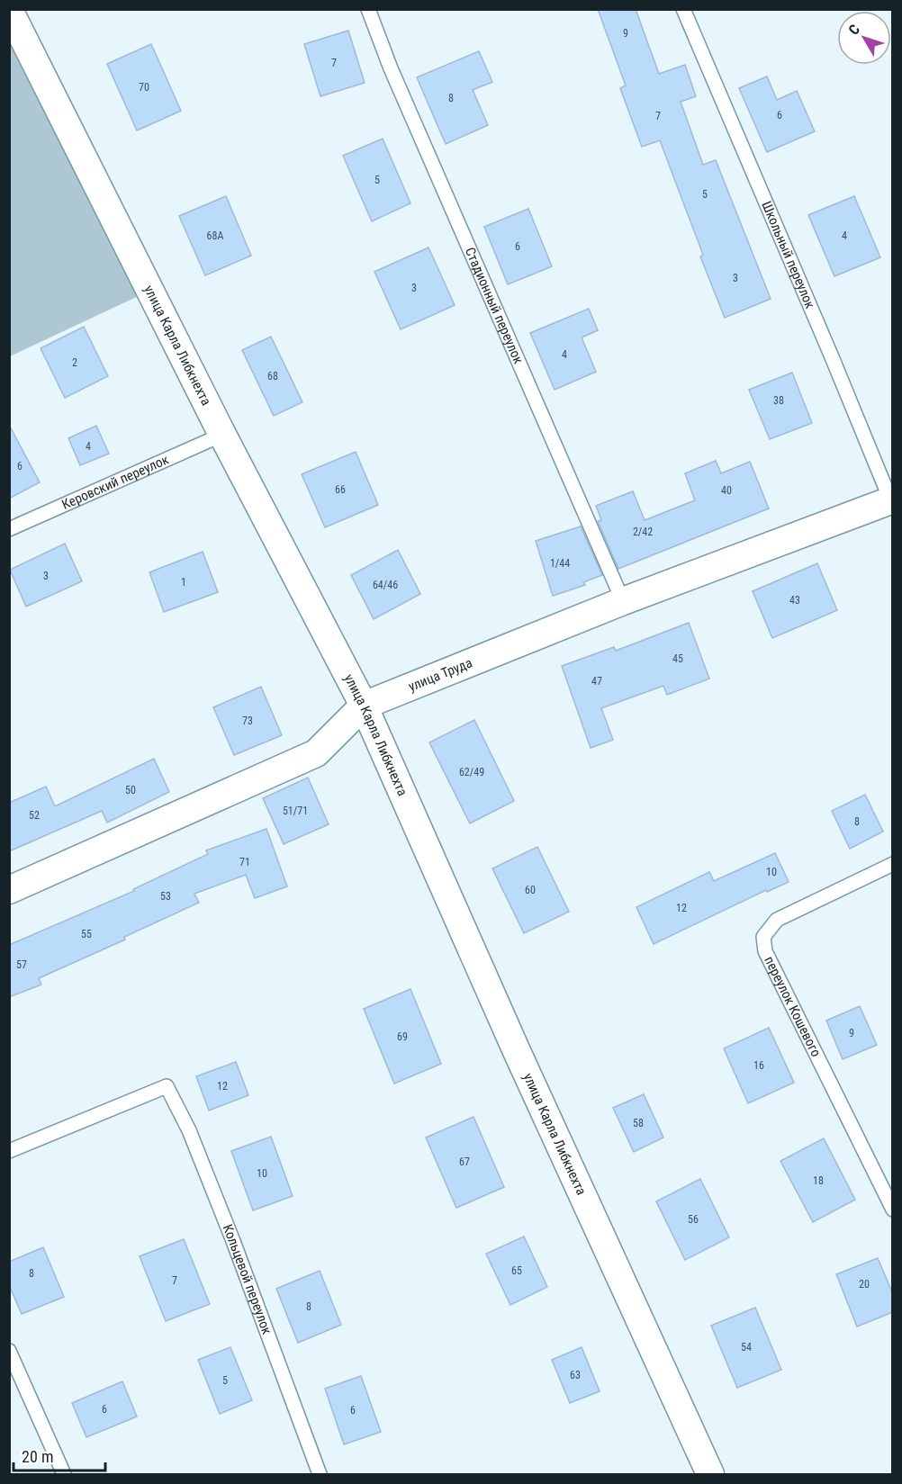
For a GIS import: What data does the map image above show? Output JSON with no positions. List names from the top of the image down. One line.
{"streets":{"street":["улица Карла Либкнехта","улица Труда"],"lane":["Школьный переулок","Стадионный переулок","Керовский переулок","переулок Кошевого","Кольцевой переулок"]},"crossings":[["Школьный переулок","улица Труда"],["Стадионный переулок","улица Труда"],["улица Карла Либкнехта","Керовский переулок"],["улица Карла Либкнехта","улица Труда"]],"house_numbers":["9","7","70","8","6","7","5","5","68А","4","6","3","3","4","2","68","38","4","6","66","40","2/42","1/44","3","1","64/46","43","45","47","73","62/49","50","51/71","52","8","71","10","60","53","12","55","57","9","69","16","12","58","67","10","18","56","65","8","7","20","8","54","63","5","6","6"],"scale_bar":"20 m","north":"top left"}
